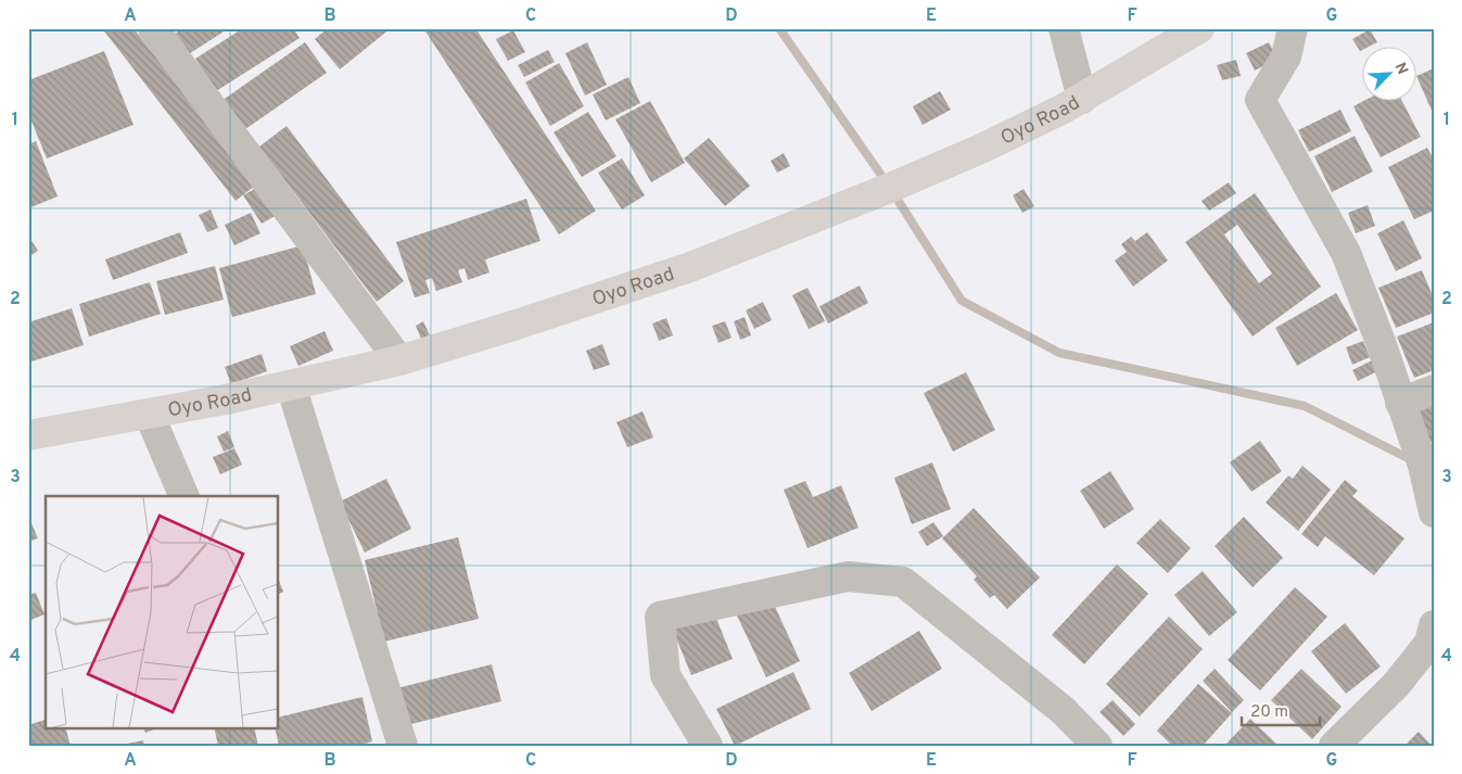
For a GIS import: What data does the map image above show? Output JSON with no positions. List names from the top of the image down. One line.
{"streets":{"highway":["Oyo Road"]},"scale_bar":"20 m","north":"top right","grid":{"columns":["A","B","C","D","E","F","G"],"rows":["1","2","3","4"]}}
